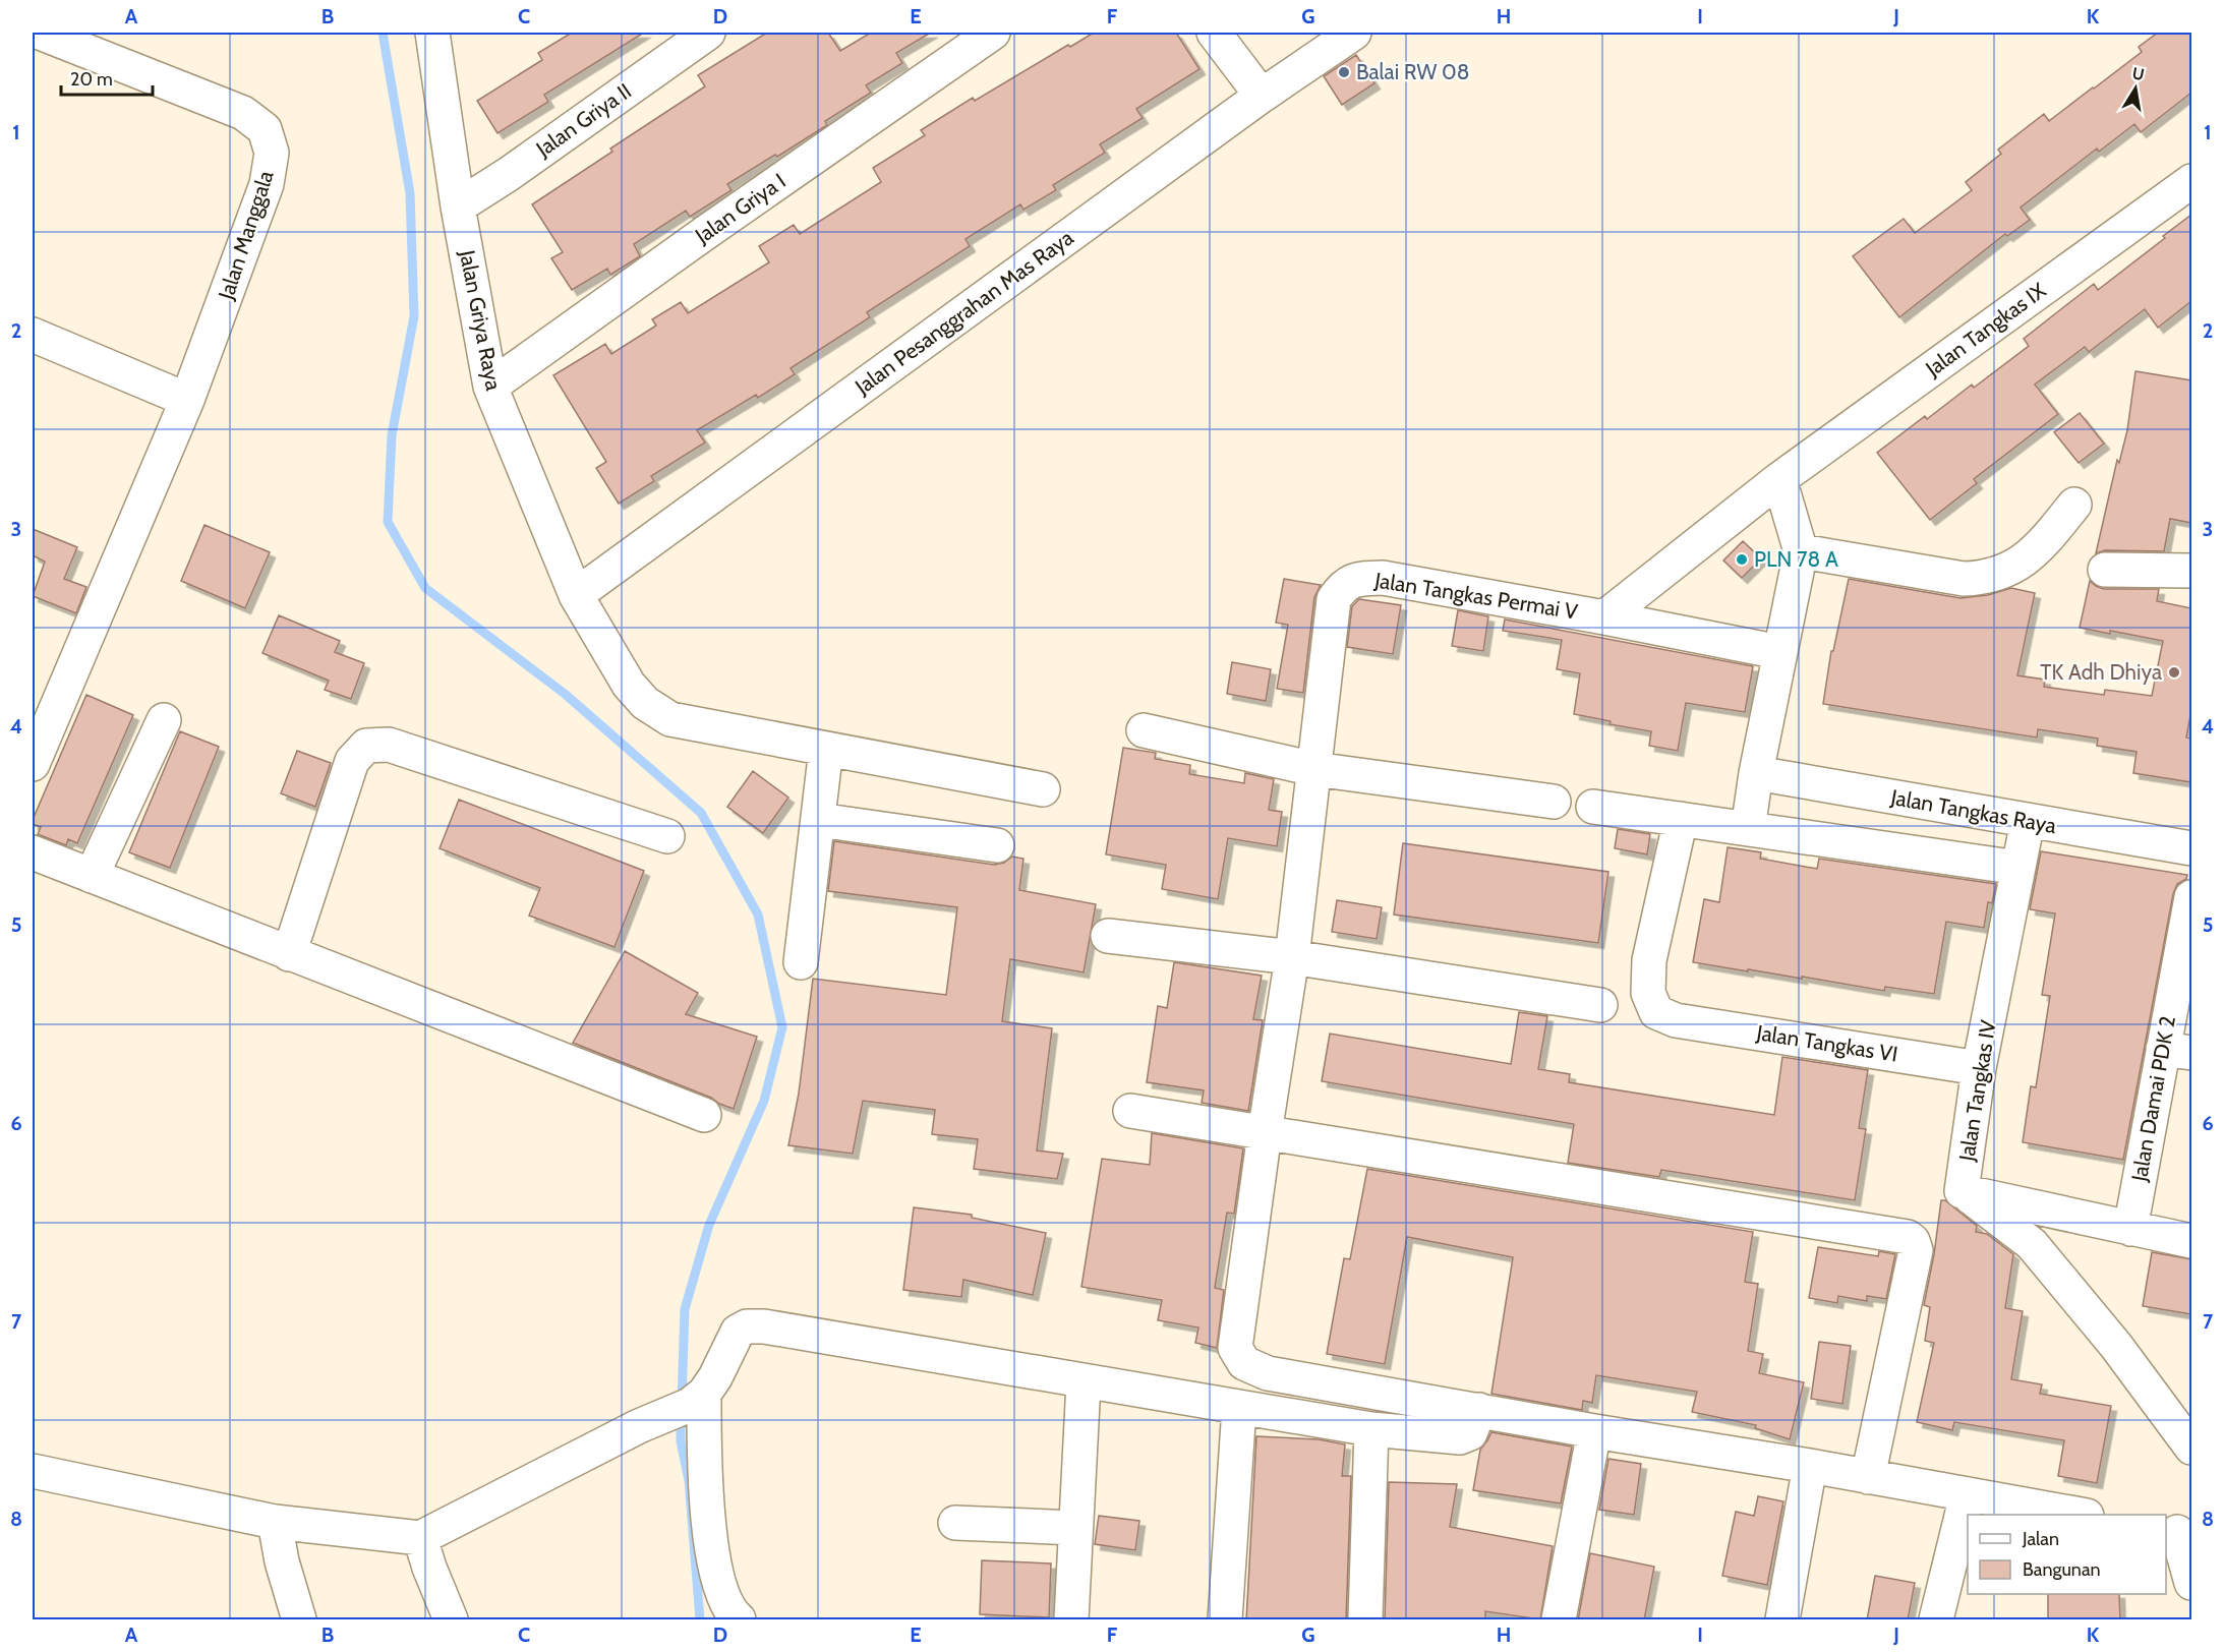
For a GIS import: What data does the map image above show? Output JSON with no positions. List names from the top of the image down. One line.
{"streets":{"street":["Jalan Griya II","Jalan Griya I","Jalan Manggala","Jalan Pesanggrahan Mas Raya","Jalan Griya Raya","Jalan Tangkas IX","Jalan Tangkas Permai V","Jalan Tangkas Raya","Jalan Tangkas VI","Jalan Tangkas IV","Jalan Damai PDK 2"]},"crossings":[["Jalan Griya II","Jalan Griya Raya"],["Jalan Griya I","Jalan Griya Raya"],["Jalan Pesanggrahan Mas Raya","Jalan Griya Raya"],["Jalan Tangkas IX","Jalan Tangkas Permai V"],["Jalan Tangkas Raya","Jalan Tangkas IV"],["Jalan Tangkas VI","Jalan Tangkas IV"],["Jalan Tangkas IV","Jalan Damai PDK 2"]],"places":["Balai RW 08","PLN 78 A","TK Adh Dhiya"],"legend":["Jalan","Bangunan"],"scale_bar":"20 m","north":"top","grid":{"columns":["A","B","C","D","E","F","G","H","I","J","K"],"rows":["1","2","3","4","5","6","7","8"]}}
